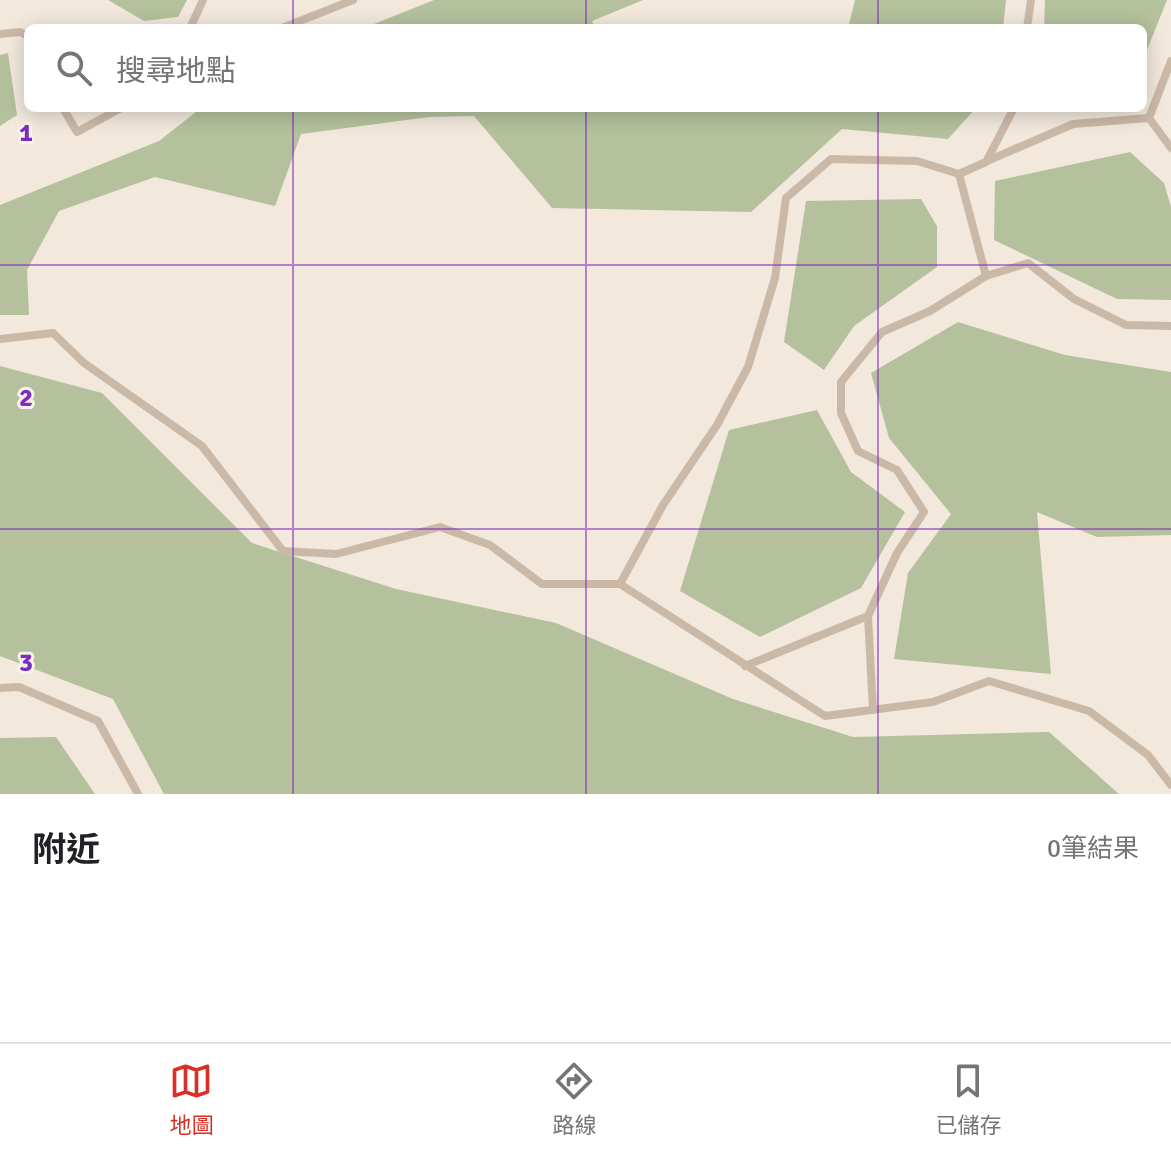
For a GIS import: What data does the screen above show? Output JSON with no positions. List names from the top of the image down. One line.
{"page":{"search":"搜尋地點","heading":["附近","0筆結果"],"nav":["地圖","路線","已儲存"]},"grid":{"rows":["1","2","3"]}}
